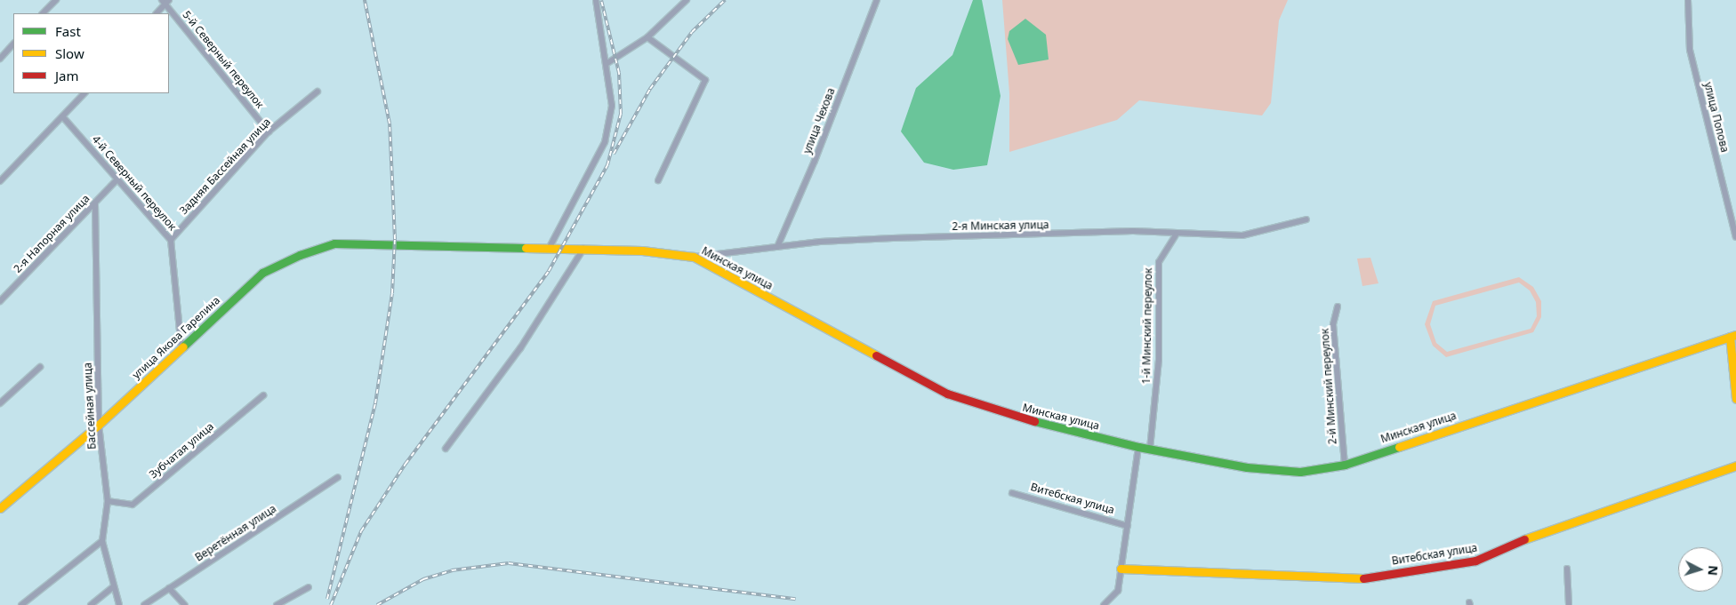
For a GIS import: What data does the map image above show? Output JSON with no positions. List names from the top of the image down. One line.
{"streets":{"main road":["Минская улица","улица Якова Гарелина","Витебская улица"],"street":["5-й Северный переулок","улица Попова","улица Чехова","Задняя Бассейная улица","4-й Северный переулок","2-я Минская улица","2-я Напорная улица","1-й Минский переулок","2-й Минский переулок","Бассейная улица","Зубчатая улица","Веретённая улица"]},"crossings":[["5-й Северный переулок","Задняя Бассейная улица"],["улица Чехова","2-я Минская улица"],["Задняя Бассейная улица","4-й Северный переулок"],["4-й Северный переулок","2-я Напорная улица"],["4-й Северный переулок","улица Якова Гарелина"],["2-я Минская улица","Минская улица"],["2-я Минская улица","1-й Минский переулок"],["2-я Напорная улица","Бассейная улица"],["Минская улица","1-й Минский переулок"],["Минская улица","улица Якова Гарелина"],["Минская улица","2-й Минский переулок"],["улица Якова Гарелина","Бассейная улица"],["Бассейная улица","Зубчатая улица"]],"legend":["Fast","Slow","Jam"],"north":"right"}
